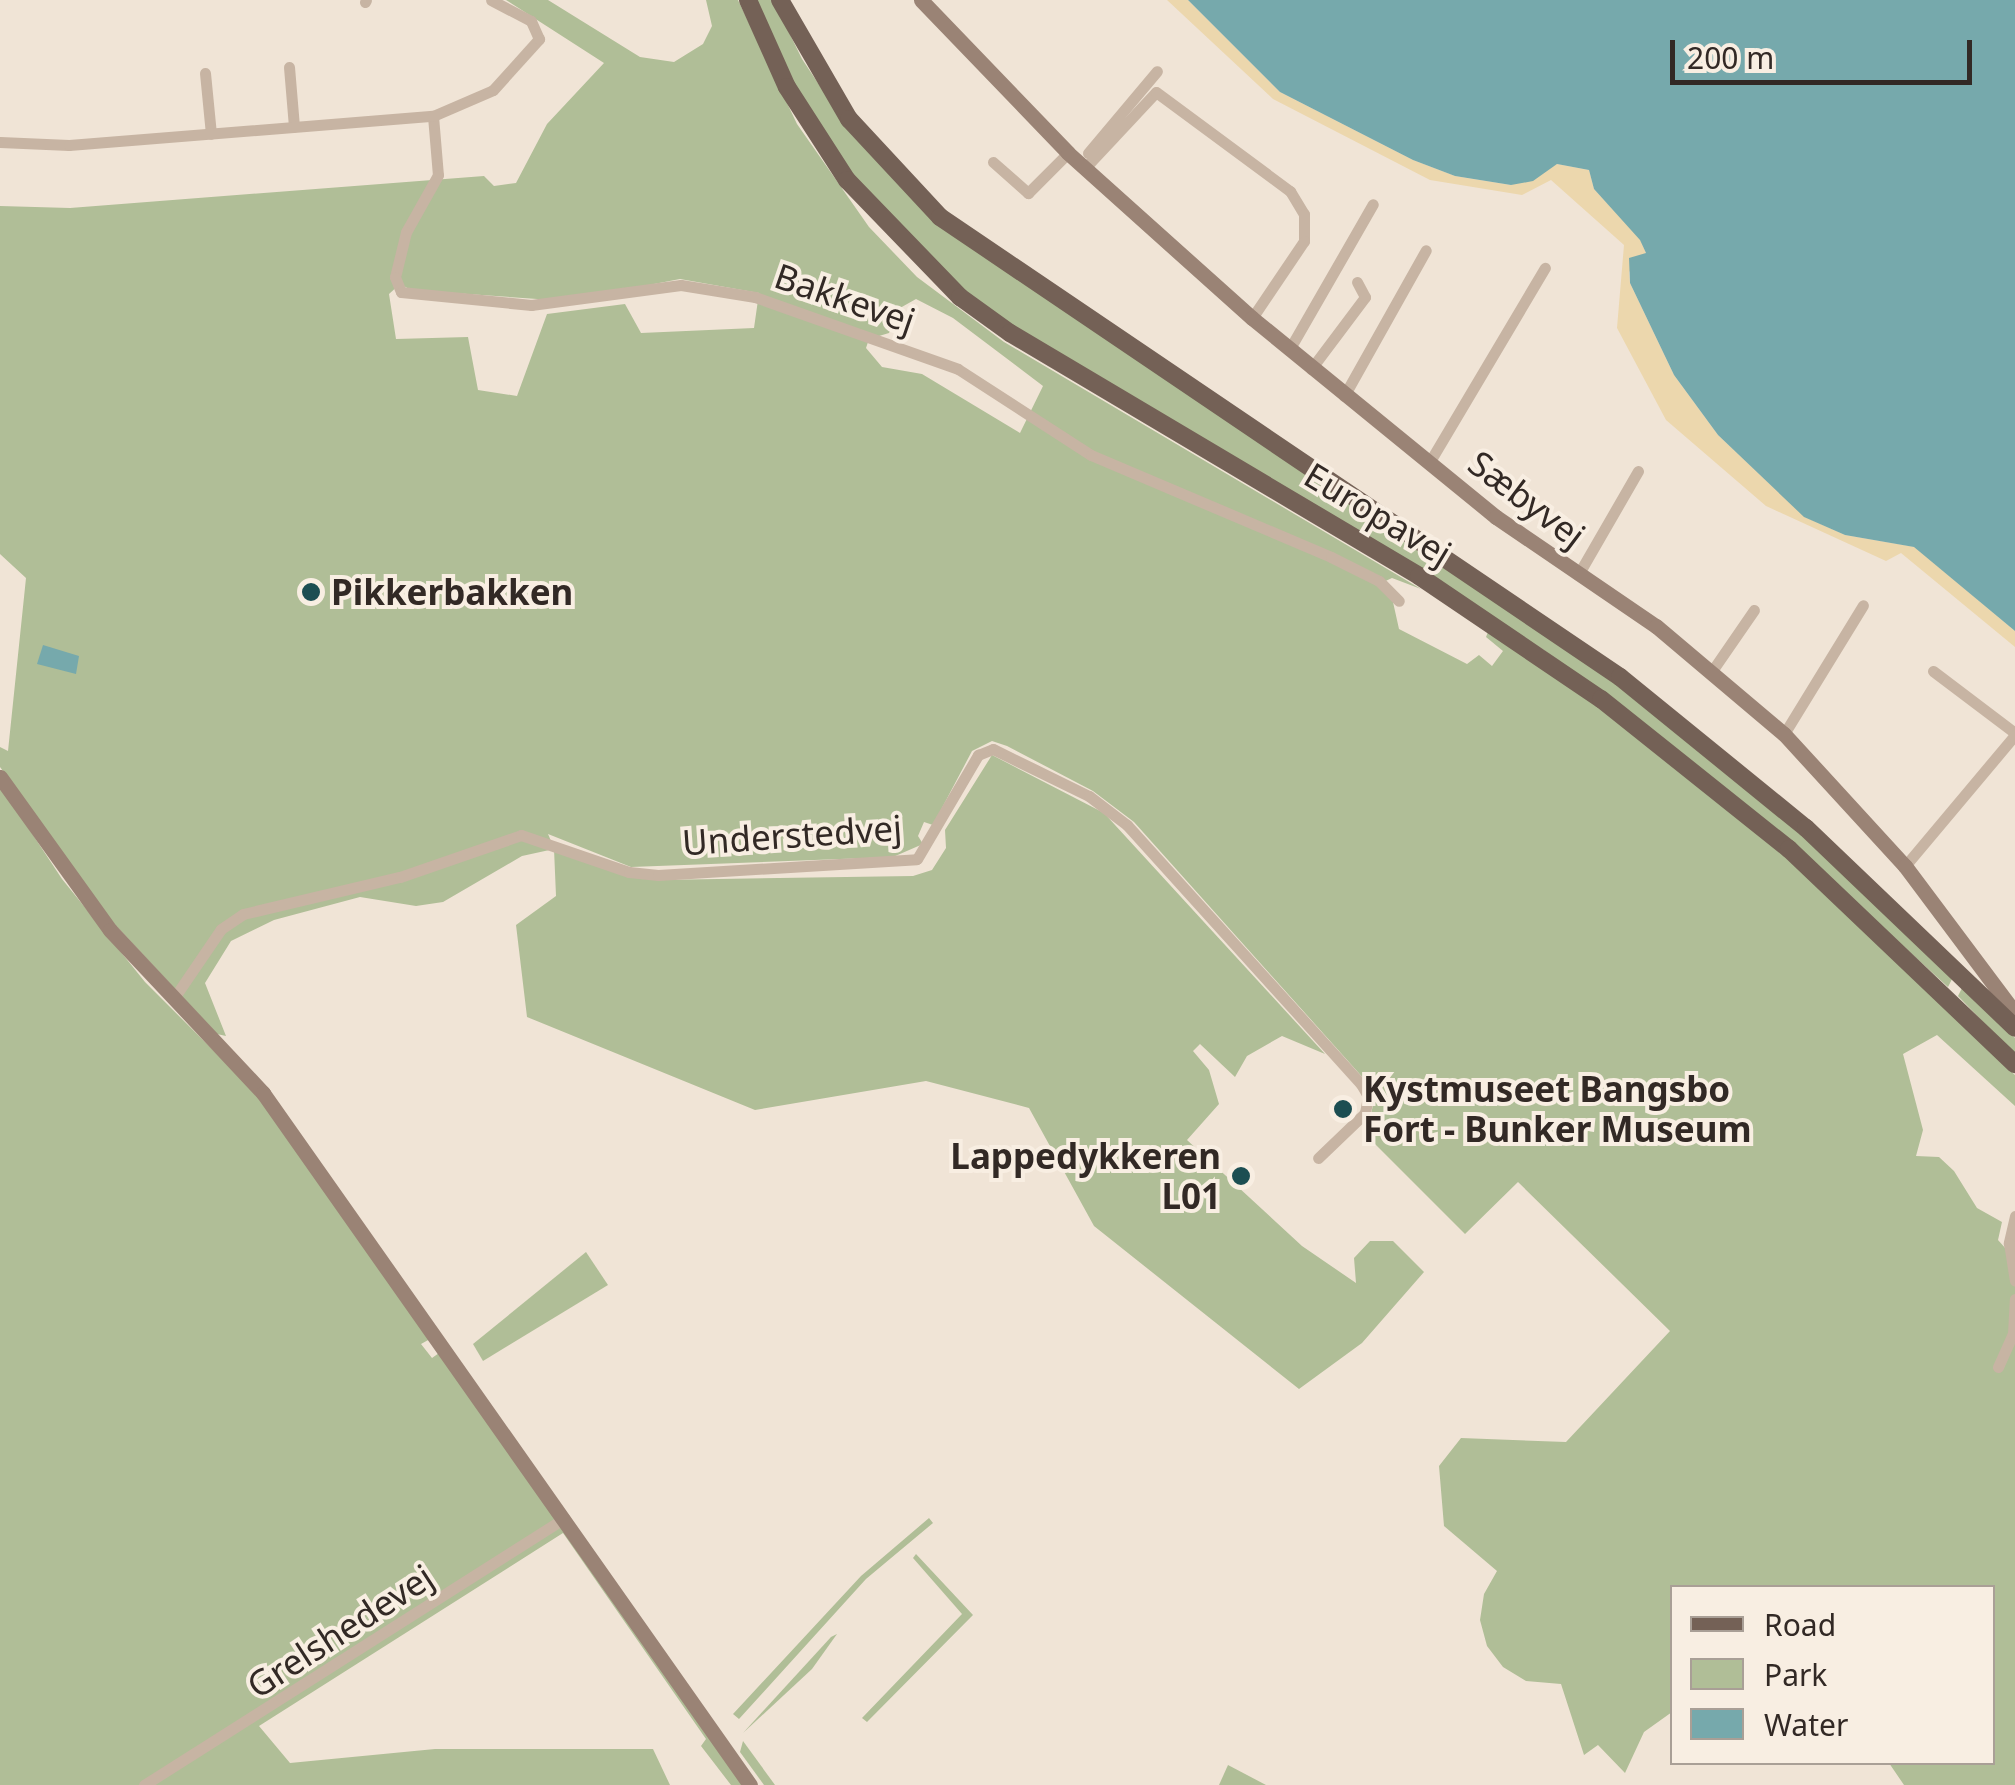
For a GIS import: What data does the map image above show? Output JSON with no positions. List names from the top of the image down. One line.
{"streets":{"main road":["Europavej"],"street":["Bakkevej","Sæbyvej","Understedvej","Grelshedevej"]},"crossings":[["Sæbyvej","Europavej"]],"places":["Pikkerbakken","Kystmuseet Bangsbo Fort - Bunker Museum","Lappedykkeren L01"],"legend":["Road","Park","Water"],"scale_bar":"200 m"}
